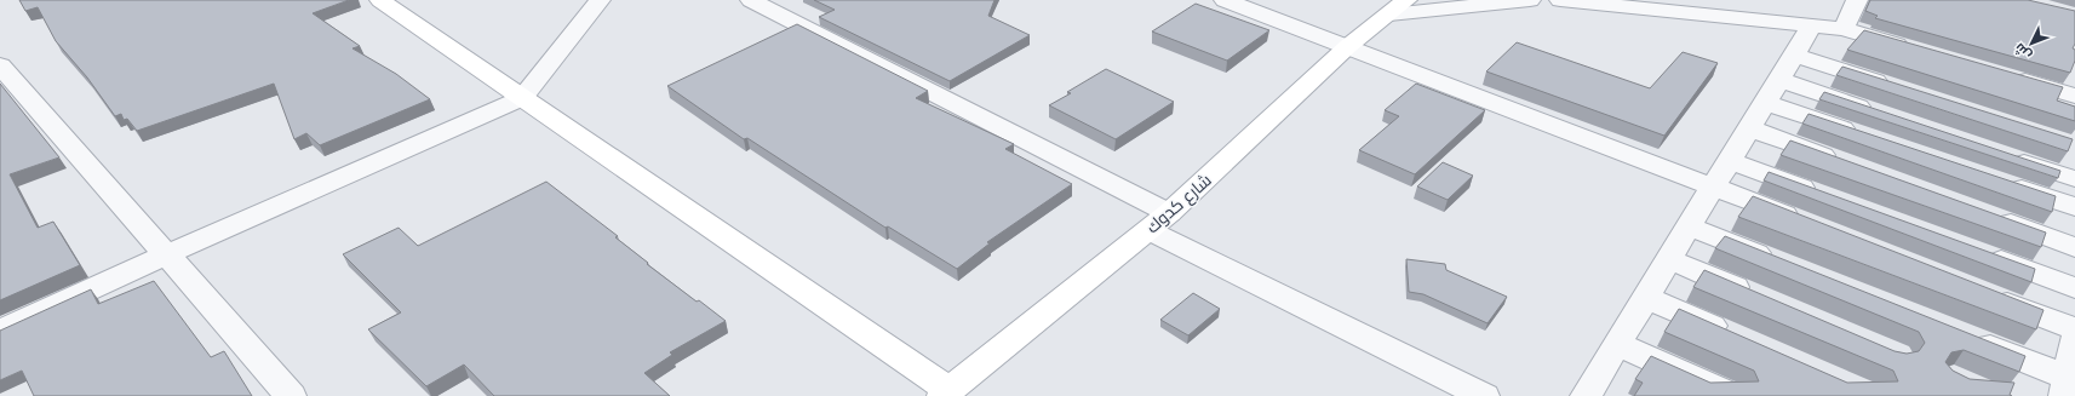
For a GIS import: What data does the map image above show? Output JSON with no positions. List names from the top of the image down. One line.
{"streets":{"street":["شارع كدوك"]},"north":"bottom left"}
